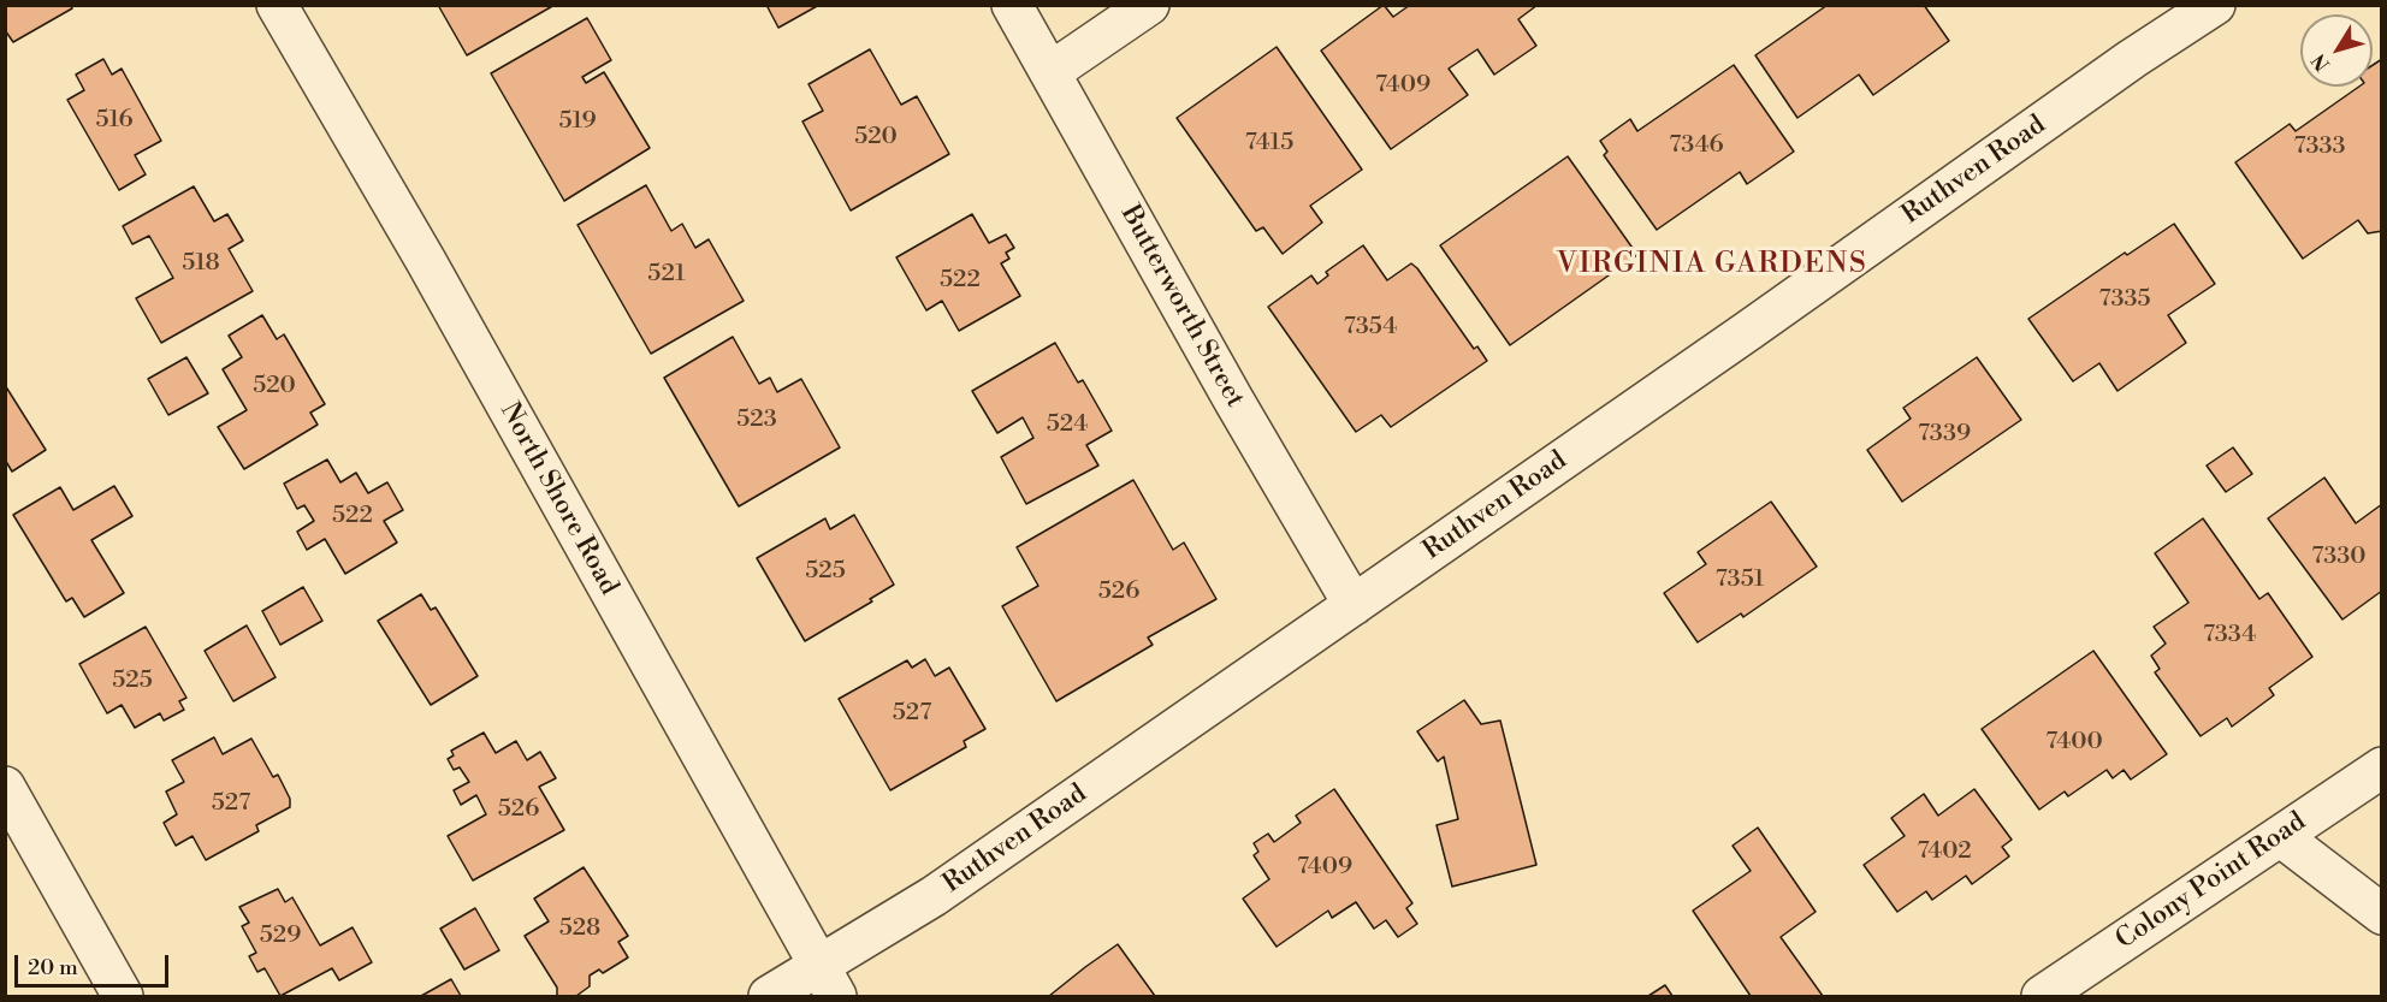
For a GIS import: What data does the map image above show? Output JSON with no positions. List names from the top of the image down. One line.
{"streets":{"street":["Ruthven Road","Butterworth Street","North Shore Road","Colony Point Road"]},"crossings":[["Ruthven Road","Butterworth Street"],["Ruthven Road","North Shore Road"]],"districts":["VIRGINIA GARDENS"],"house_numbers":["7409","516","519","520","7415","7346","7333","518","521","522","7335","7354","520","523","524","7339","522","7330","525","7351","526","7334","525","527","7400","527","526","7402","7409","528","529"],"scale_bar":"20 m","north":"bottom left"}
